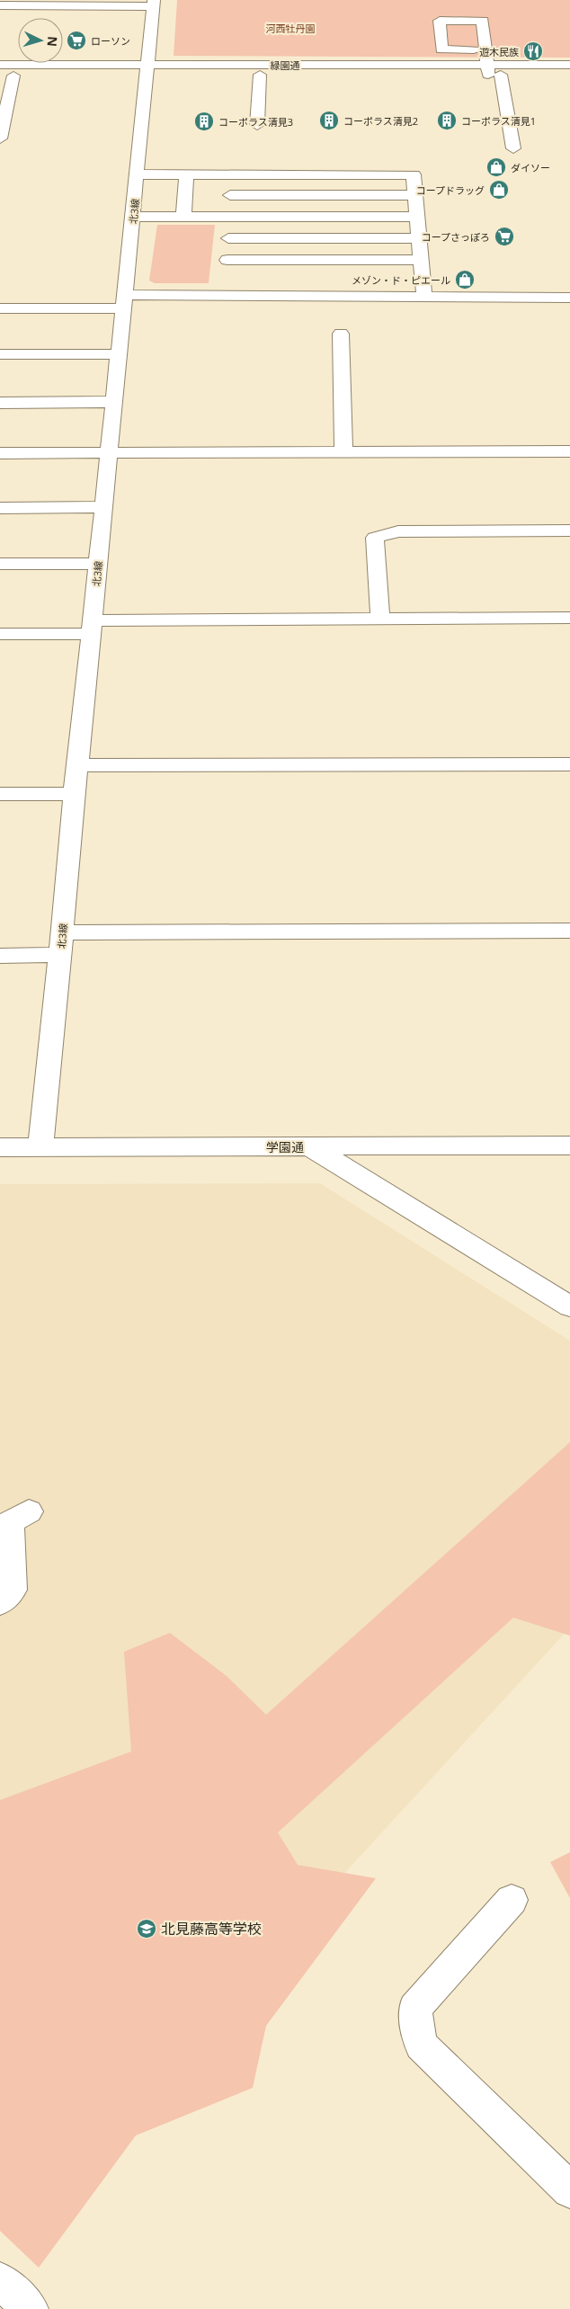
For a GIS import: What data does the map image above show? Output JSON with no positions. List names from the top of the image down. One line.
{"streets":{"street":["緑園通","北3線","学園通"]},"crossings":[["緑園通","北3線"],["北3線","学園通"]],"parks":["河西牡丹園"],"places":{"supermarket":["ローソン","コープさっぽろ"],"restaurant":["遊木民族"],"building":["コーポラス清見2","コーポラス清見1","コーポラス清見3"],"shop":["ダイソー","コープドラッグ","メゾン・ド・ピエール"],"school or university":["北見藤高等学校"]},"north":"right"}
